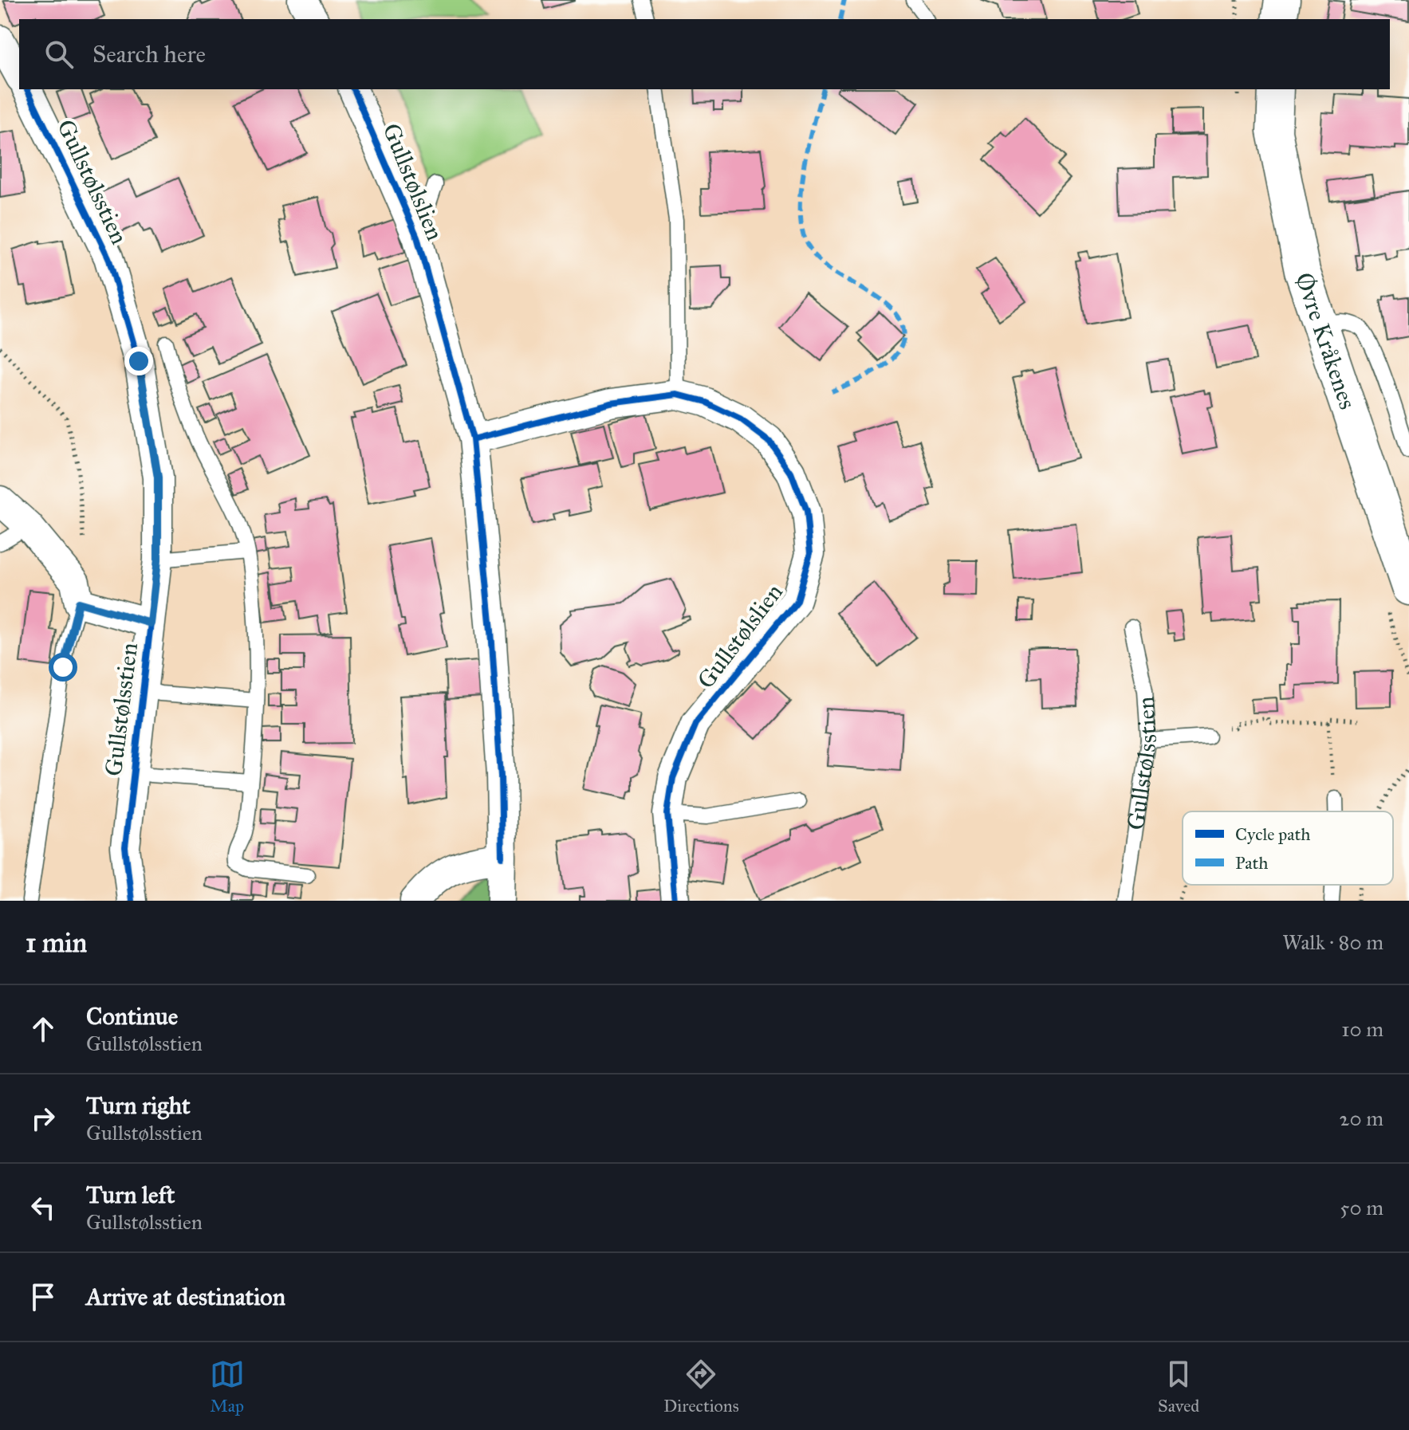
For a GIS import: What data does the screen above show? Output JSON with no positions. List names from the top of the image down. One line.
{"streets":{"main road":["Øvre Kråkenes"],"street":["Gullstølsstien","Gullstølslien"]},"legend":["Cycle path","Path"],"page":{"search":"Search here","heading":["1 min","Walk · 80 m"],"list":[["Continue","Gullstølsstien","10 m"],["Turn right","Gullstølsstien","20 m"],["Turn left","Gullstølsstien","50 m"],"Arrive at destination"],"nav":["Map","Directions","Saved"]}}
